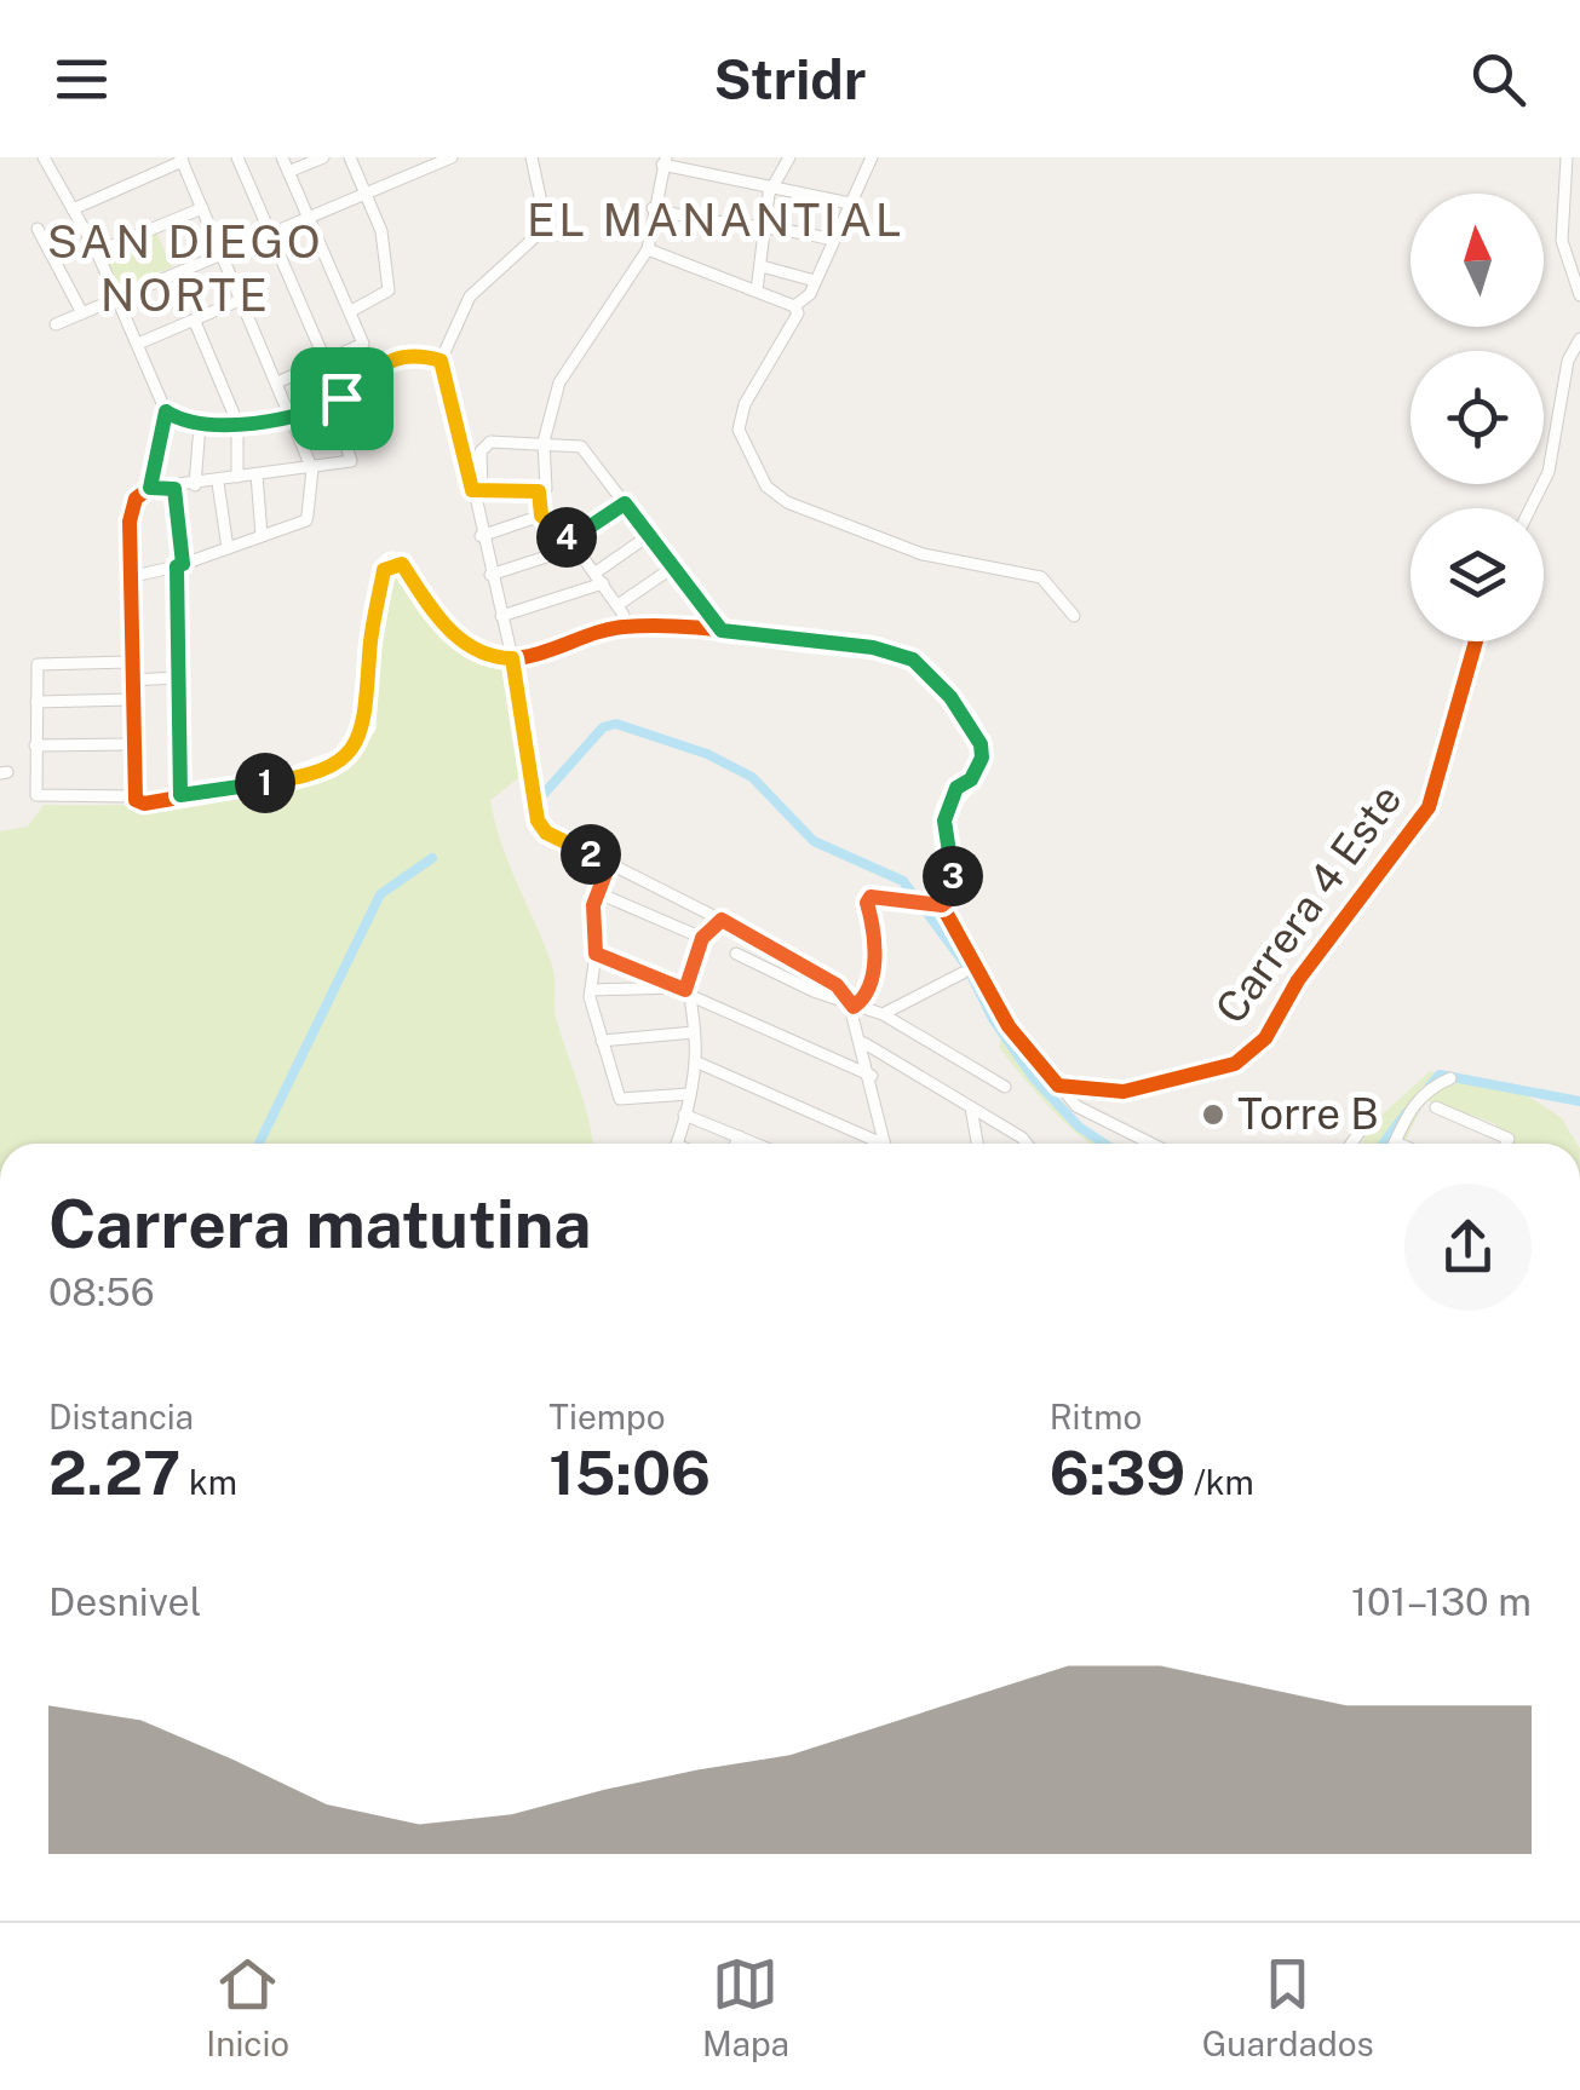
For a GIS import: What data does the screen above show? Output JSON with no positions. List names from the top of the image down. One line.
{"streets":{"street":["Carrera 4 Este"]},"districts":["EL MANANTIAL","SAN DIEGO NORTE"],"places":["Torre B"],"north":"top","page":{"header":"Stridr","pins":["4","1","2","3"],"heading":["Carrera matutina","08:56"],"stats":[["Distancia","2.27 km"],["Tiempo","15:06"],["Ritmo","6:39 /km"]],"chart":["Desnivel","101–130 m"],"tabs":["Inicio","Mapa","Guardados"]}}
